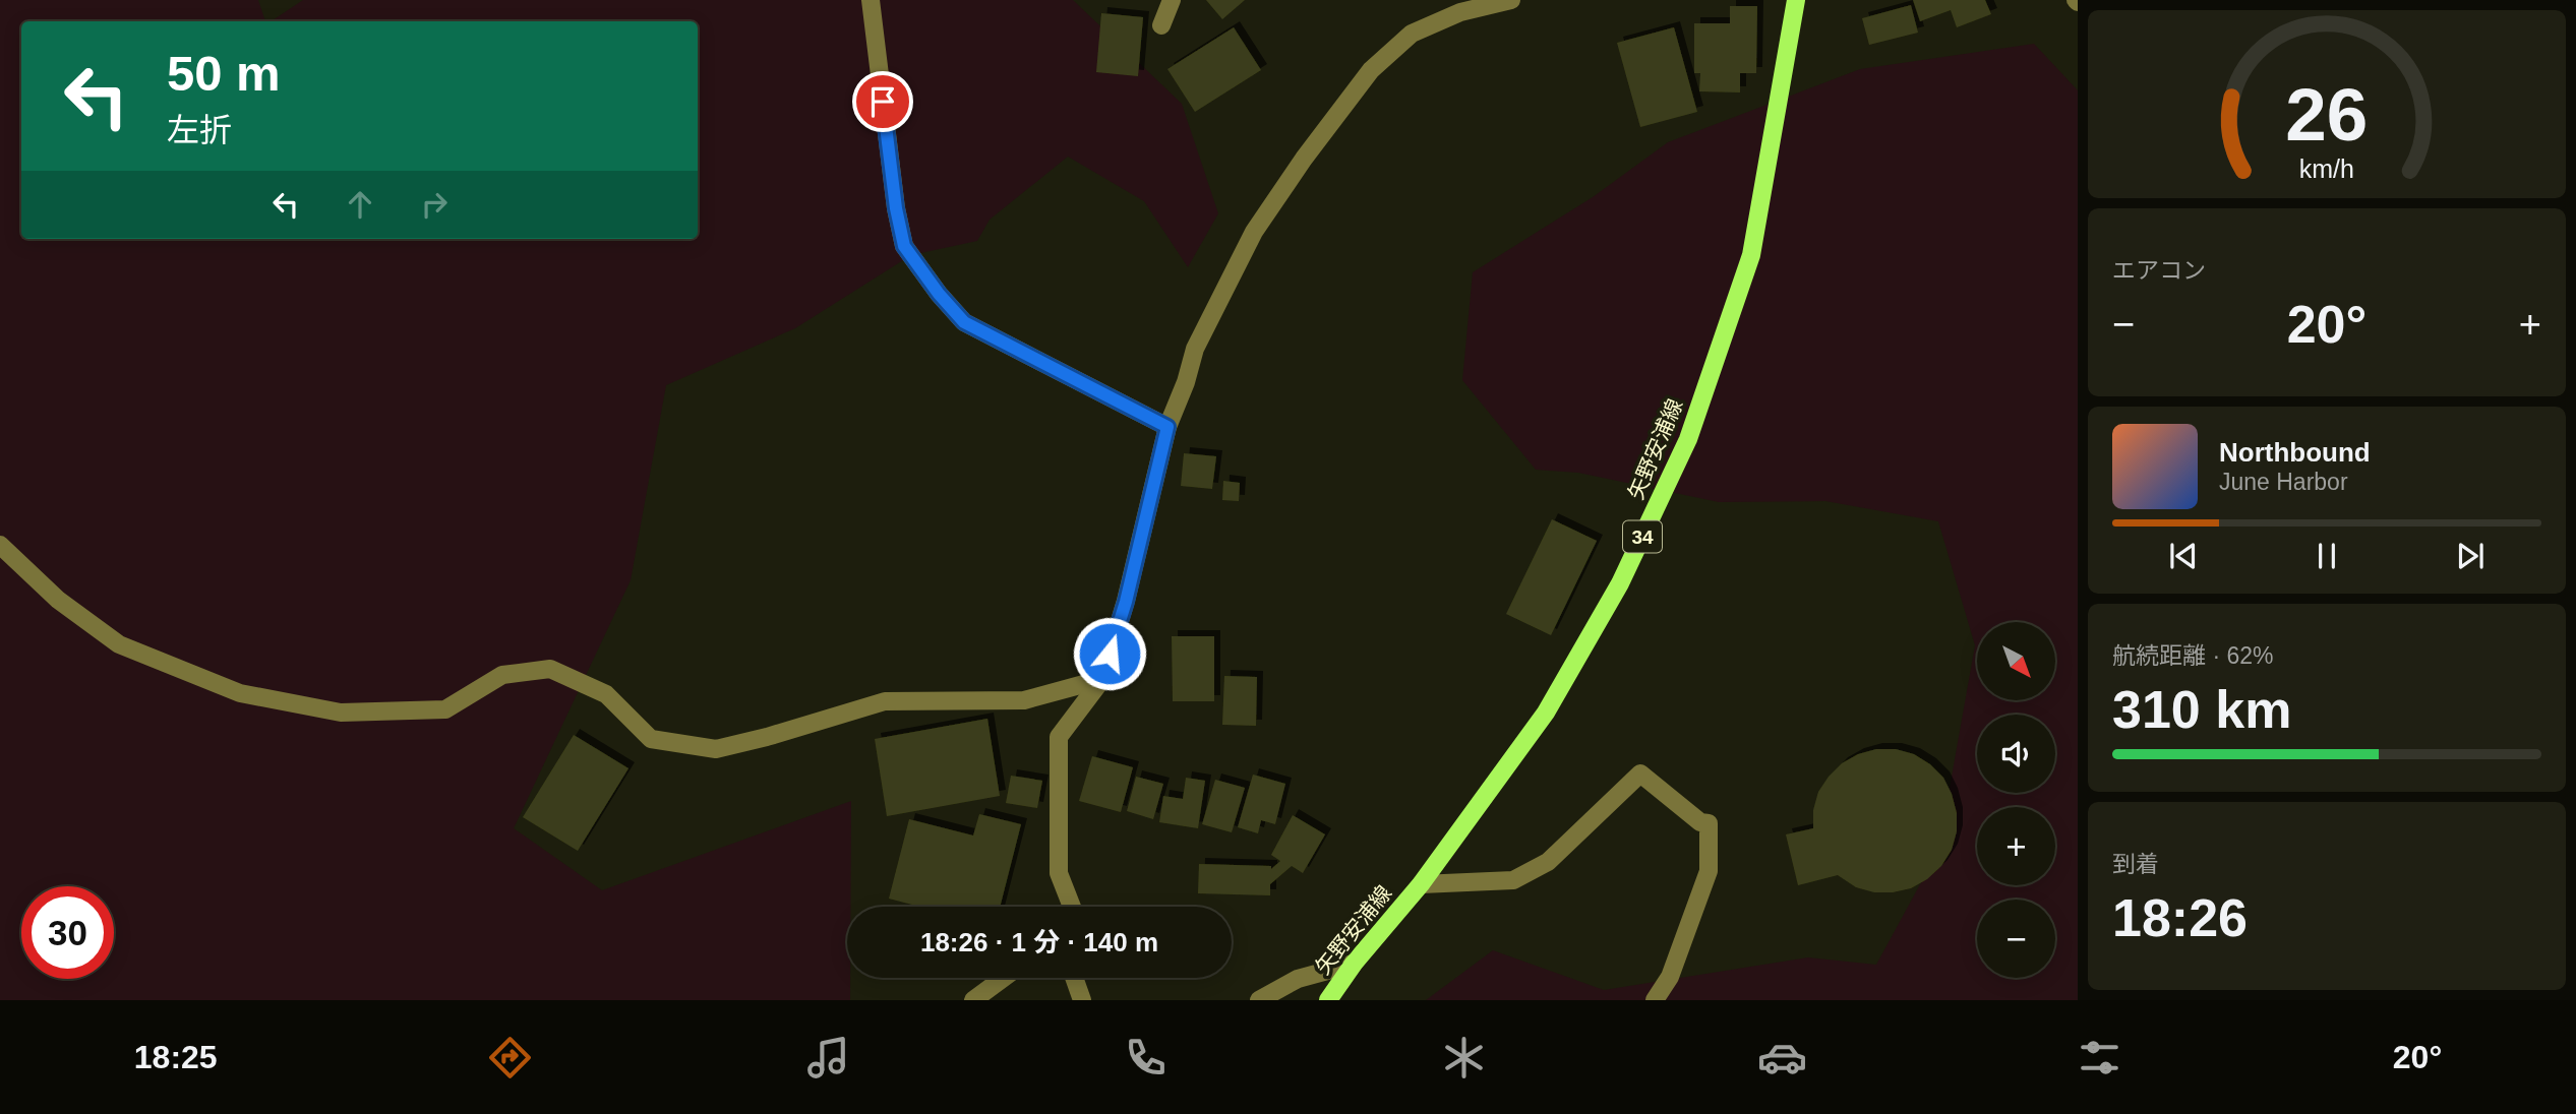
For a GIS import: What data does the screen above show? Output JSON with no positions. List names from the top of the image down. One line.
{"streets":{"main road":["矢野安浦線","34"]},"north":"bottom right","page":{"turn":["50 m","左折"],"tile":["エアコン",["航続距離 · 62%","310 km"],["到着","18:26"]],"heat":["−","20°","+"],"song":["Northbound","June Harbor"],"map_buttons":["+","−"],"limit":"30","trip":"18:26 · 1 分 · 140 m","tabs":["18:25","20°"],"gauge":["26","km/h"]}}
